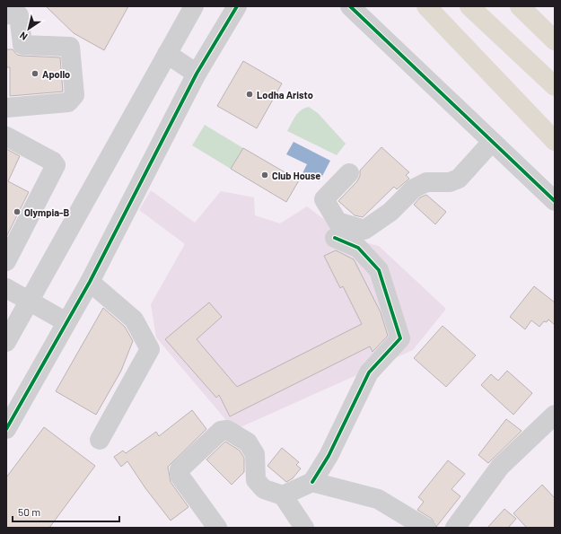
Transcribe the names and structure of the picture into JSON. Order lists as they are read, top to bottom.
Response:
{
  "places": [
    "Apollo",
    "Lodha Aristo",
    "Club House",
    "Olympia-B"
  ],
  "scale_bar": "50 m",
  "north": "bottom left"
}
